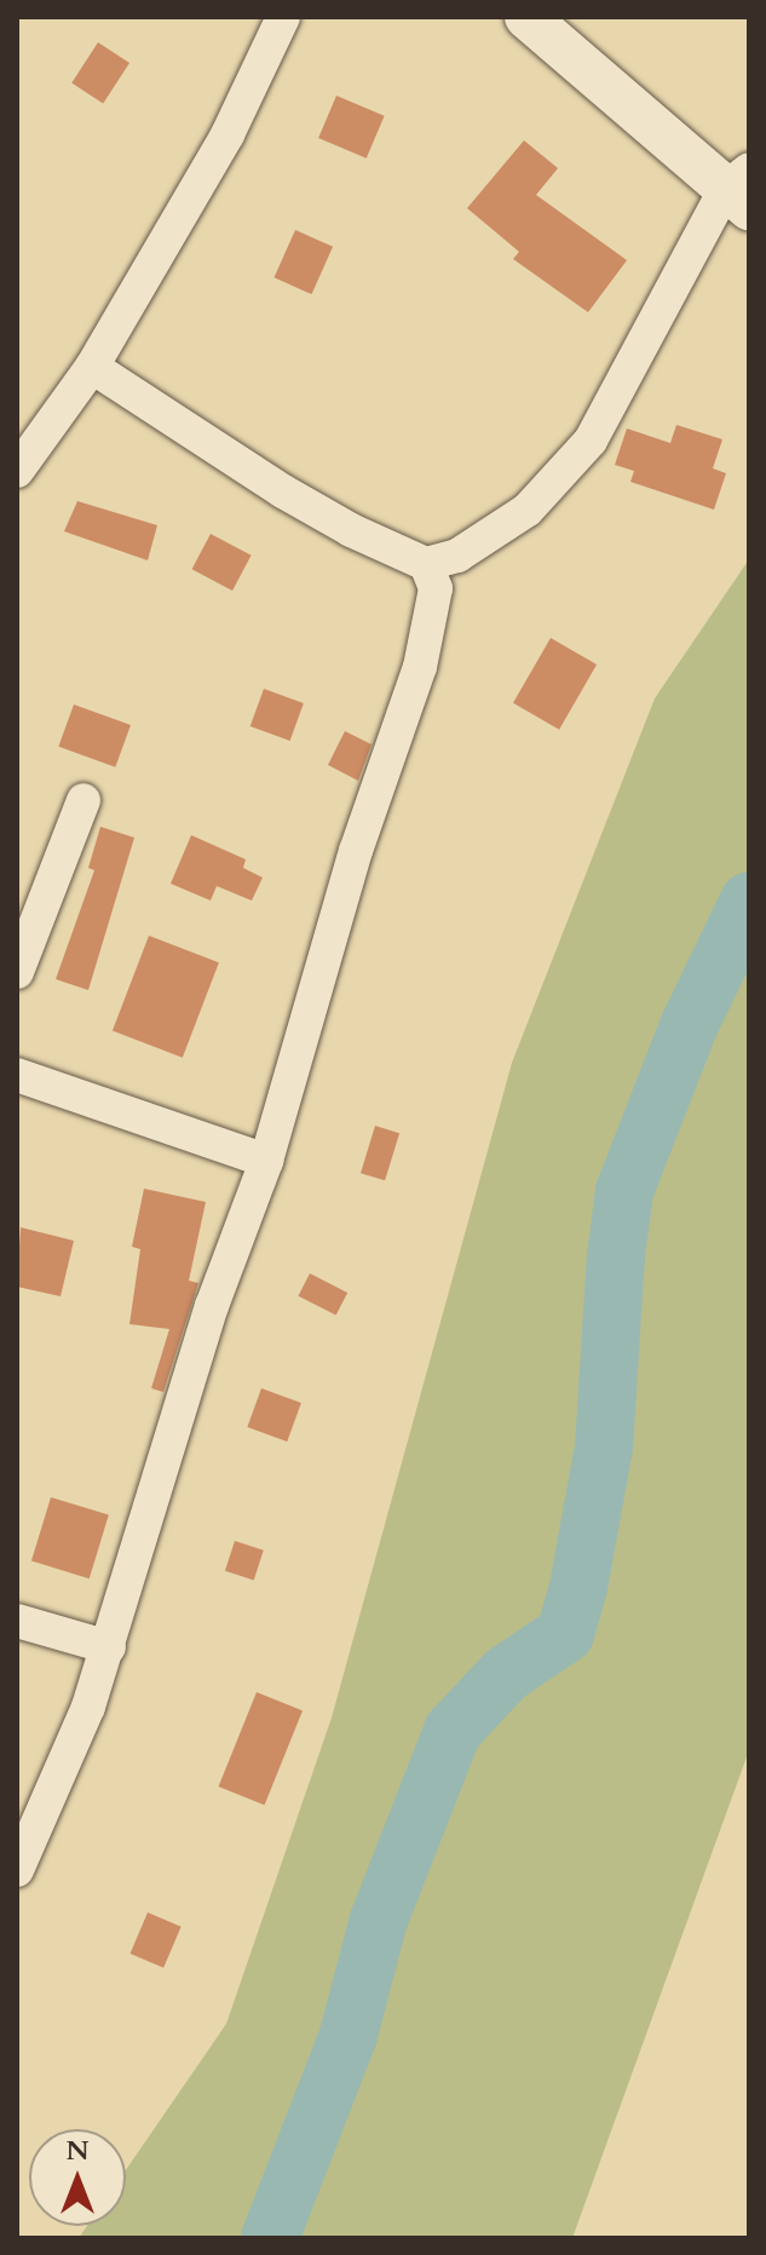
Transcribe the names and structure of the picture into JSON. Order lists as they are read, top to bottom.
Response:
{
  "north": "top"
}
